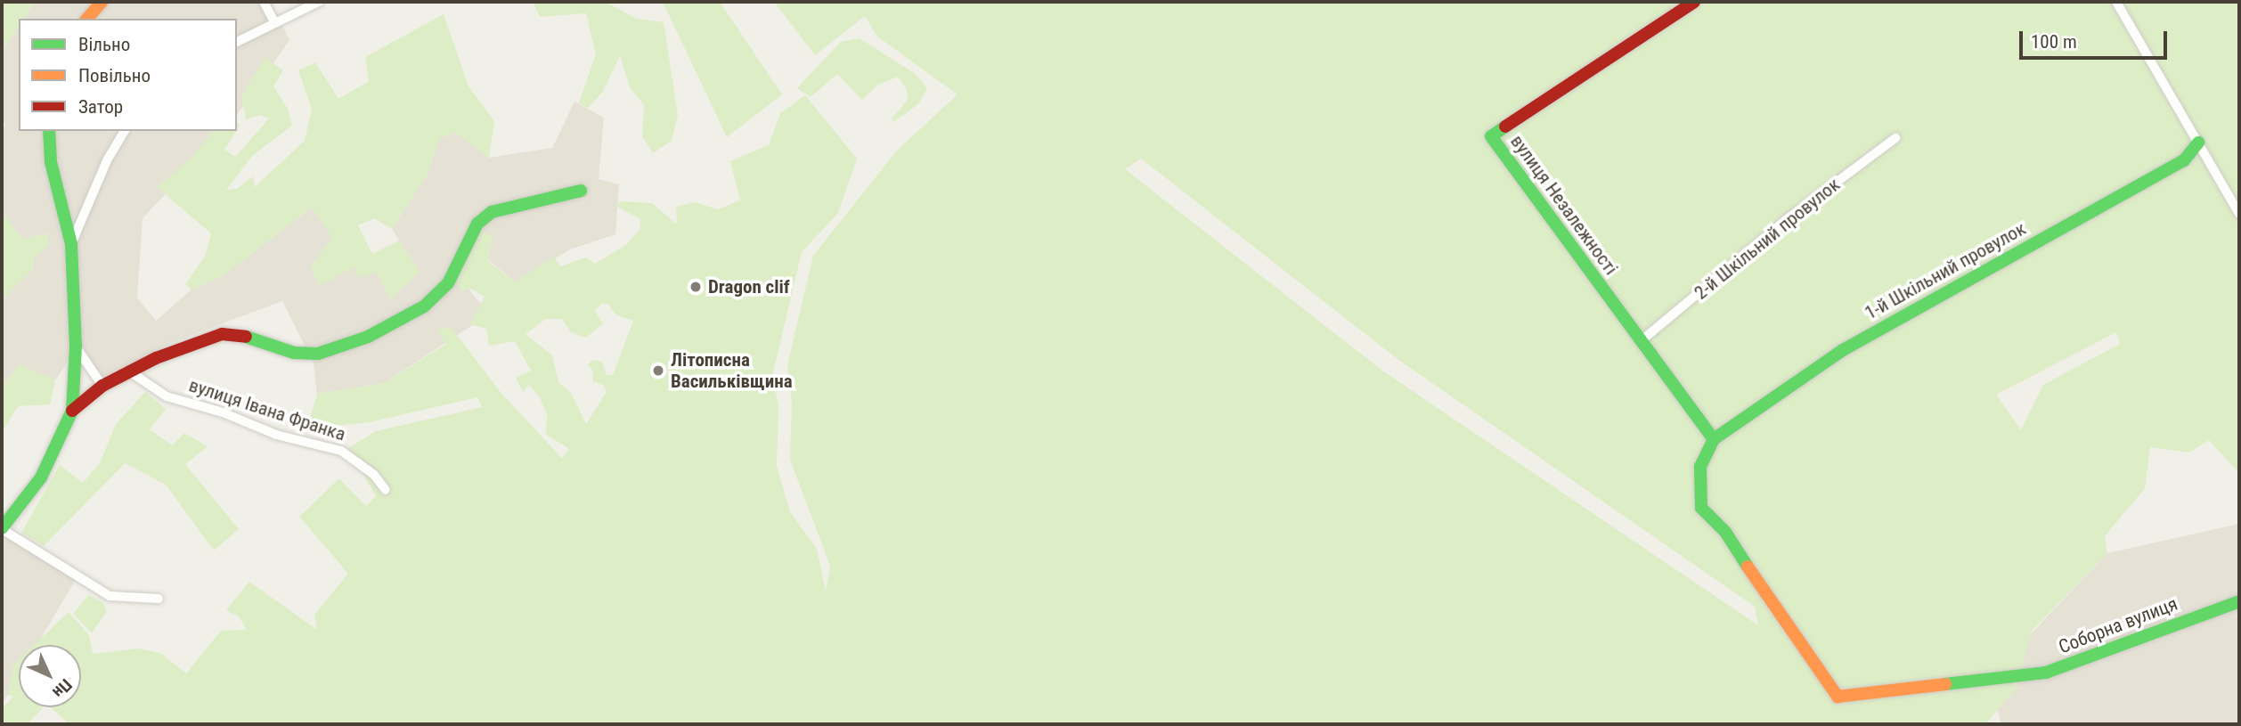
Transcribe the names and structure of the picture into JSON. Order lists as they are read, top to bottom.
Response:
{
  "streets": {
    "street": [
      "вулиця Незалежності",
      "2-й Шкільний провулок",
      "1-й Шкільний провулок",
      "вулиця Івана Франка",
      "Соборна вулиця"
    ]
  },
  "crossings": [
    ["вулиця Незалежності", "2-й Шкільний провулок"],
    ["1-й Шкільний провулок", "Соборна вулиця"]
  ],
  "places": ["Dragon clif", "Літописна Васильківщина"],
  "legend": ["Вільно", "Повільно", "Затор"],
  "scale_bar": "100 m",
  "north": "bottom right"
}
